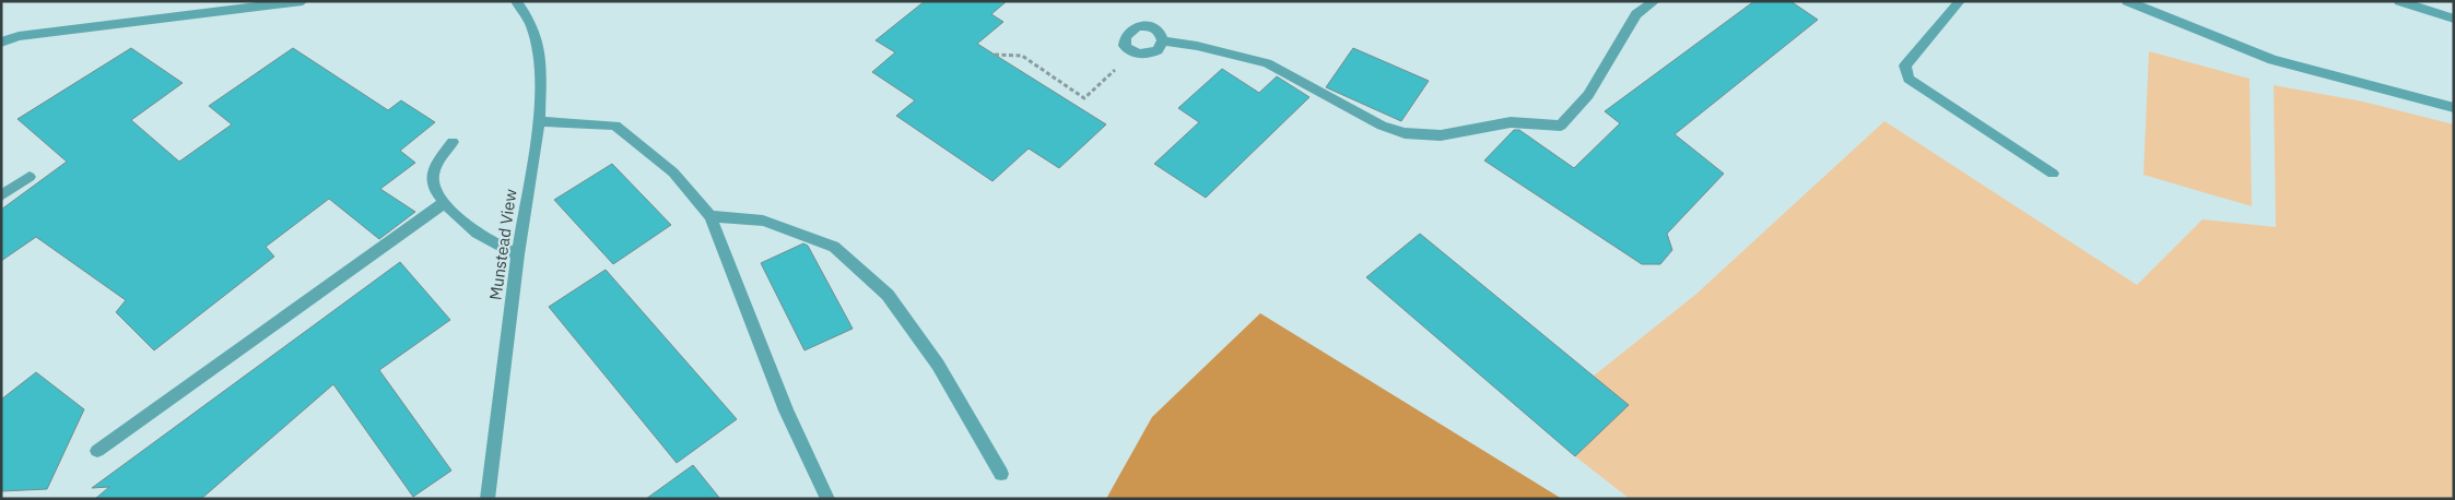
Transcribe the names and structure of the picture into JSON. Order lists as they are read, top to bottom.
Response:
{
  "streets": {
    "street": ["Munstead View"]
  }
}
